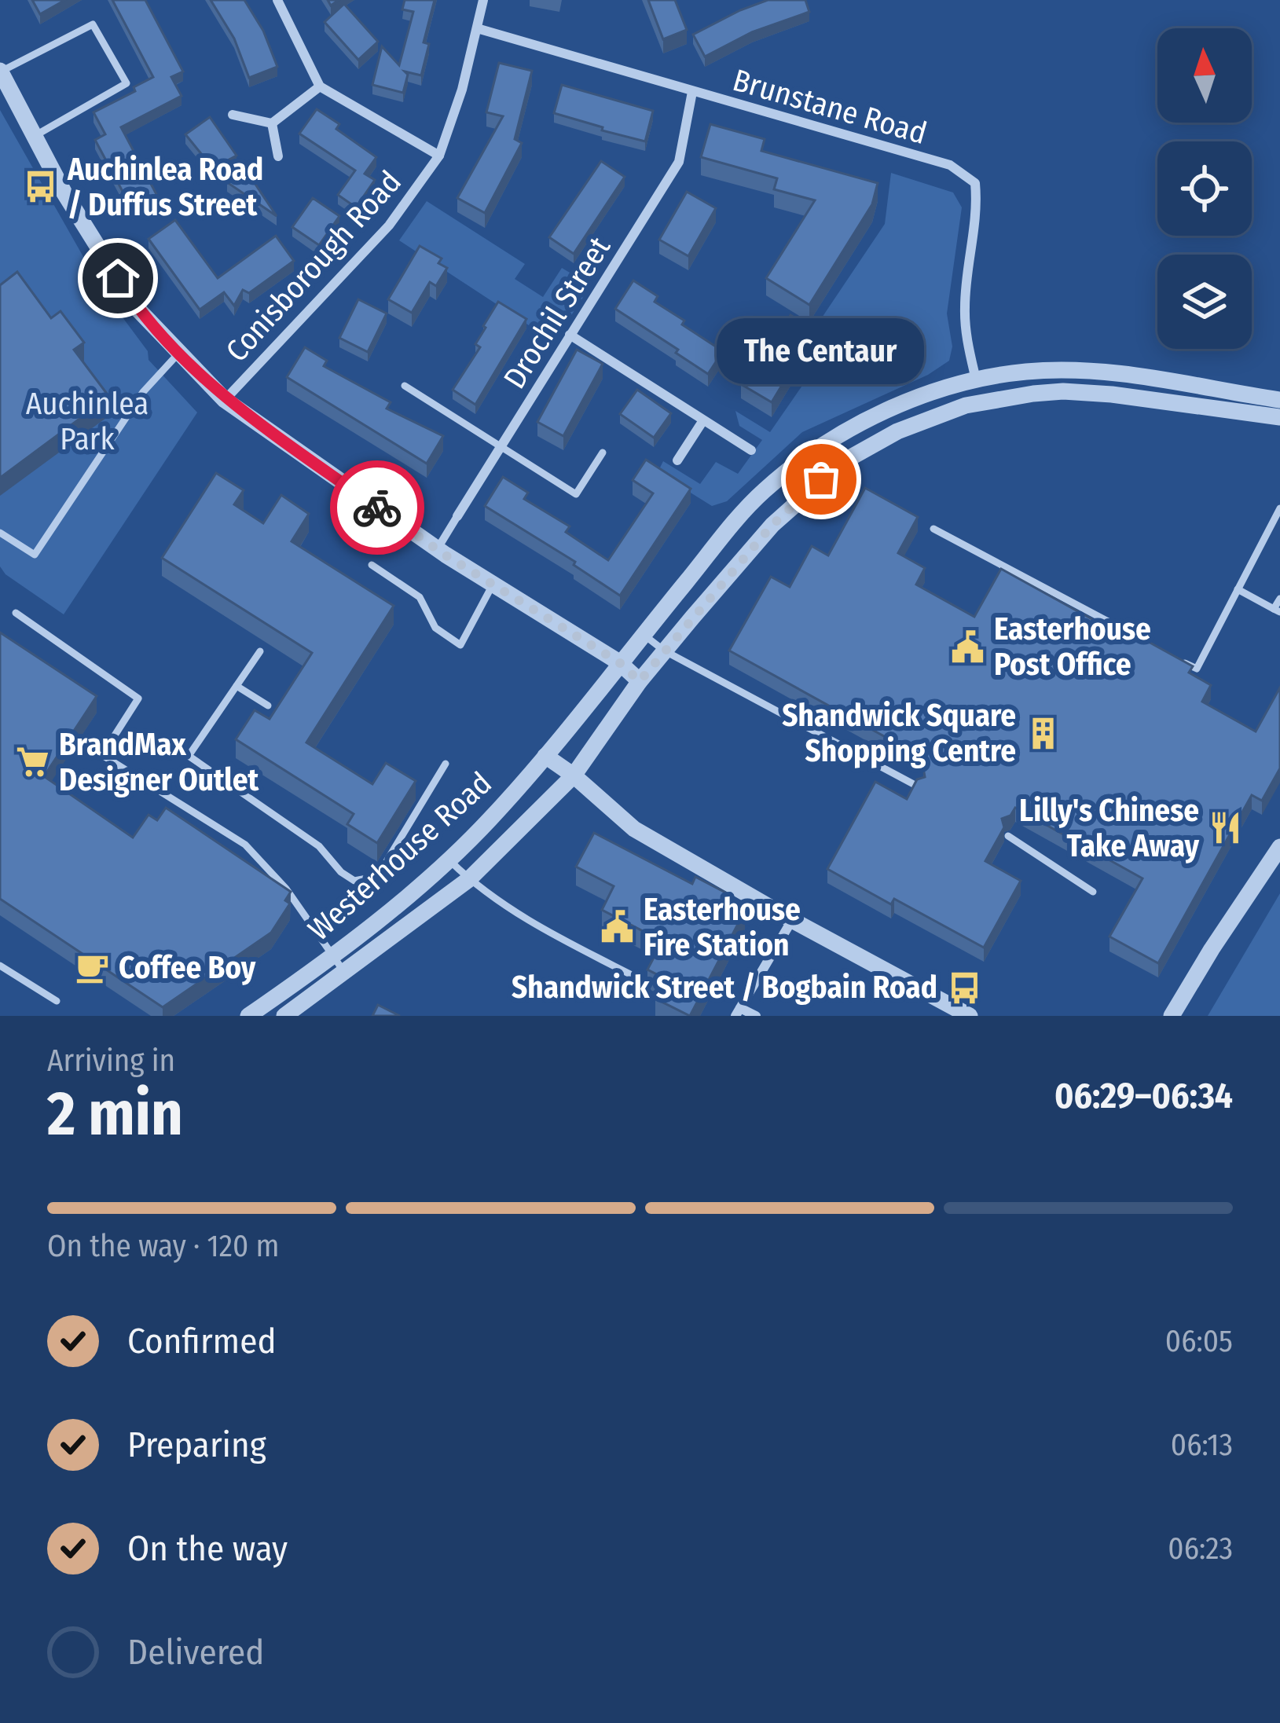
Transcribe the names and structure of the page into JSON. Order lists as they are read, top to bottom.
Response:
{
  "streets": {
    "street": [
      "Brunstane Road",
      "Conisborough Road",
      "Drochil Street",
      "Westerhouse Road"
    ]
  },
  "crossings": [
    ["Brunstane Road", "Conisborough Road"],
    ["Brunstane Road", "Drochil Street"],
    ["Brunstane Road", "Westerhouse Road"]
  ],
  "parks": ["Auchinlea Park"],
  "places": {
    "bus stop": ["Auchinlea Road / Duffus Street", "Shandwick Street / Bogbain Road"],
    "other": ["The Centaur"],
    "public building": ["Easterhouse Post Office", "Easterhouse Fire Station"],
    "building": ["Shandwick Square Shopping Centre"],
    "supermarket": ["BrandMax Designer Outlet"],
    "restaurant": ["Lilly's Chinese Take Away"],
    "cafe": ["Coffee Boy"]
  },
  "north": "top",
  "page": {
    "bubble": "The Centaur",
    "heading": ["2 min", "Arriving in", "06:29–06:34"],
    "bar": "On the way · 120 m",
    "list": [
      ["Confirmed", "06:05"],
      ["Preparing", "06:13"],
      ["On the way", "06:23"],
      "Delivered"
    ]
  }
}
